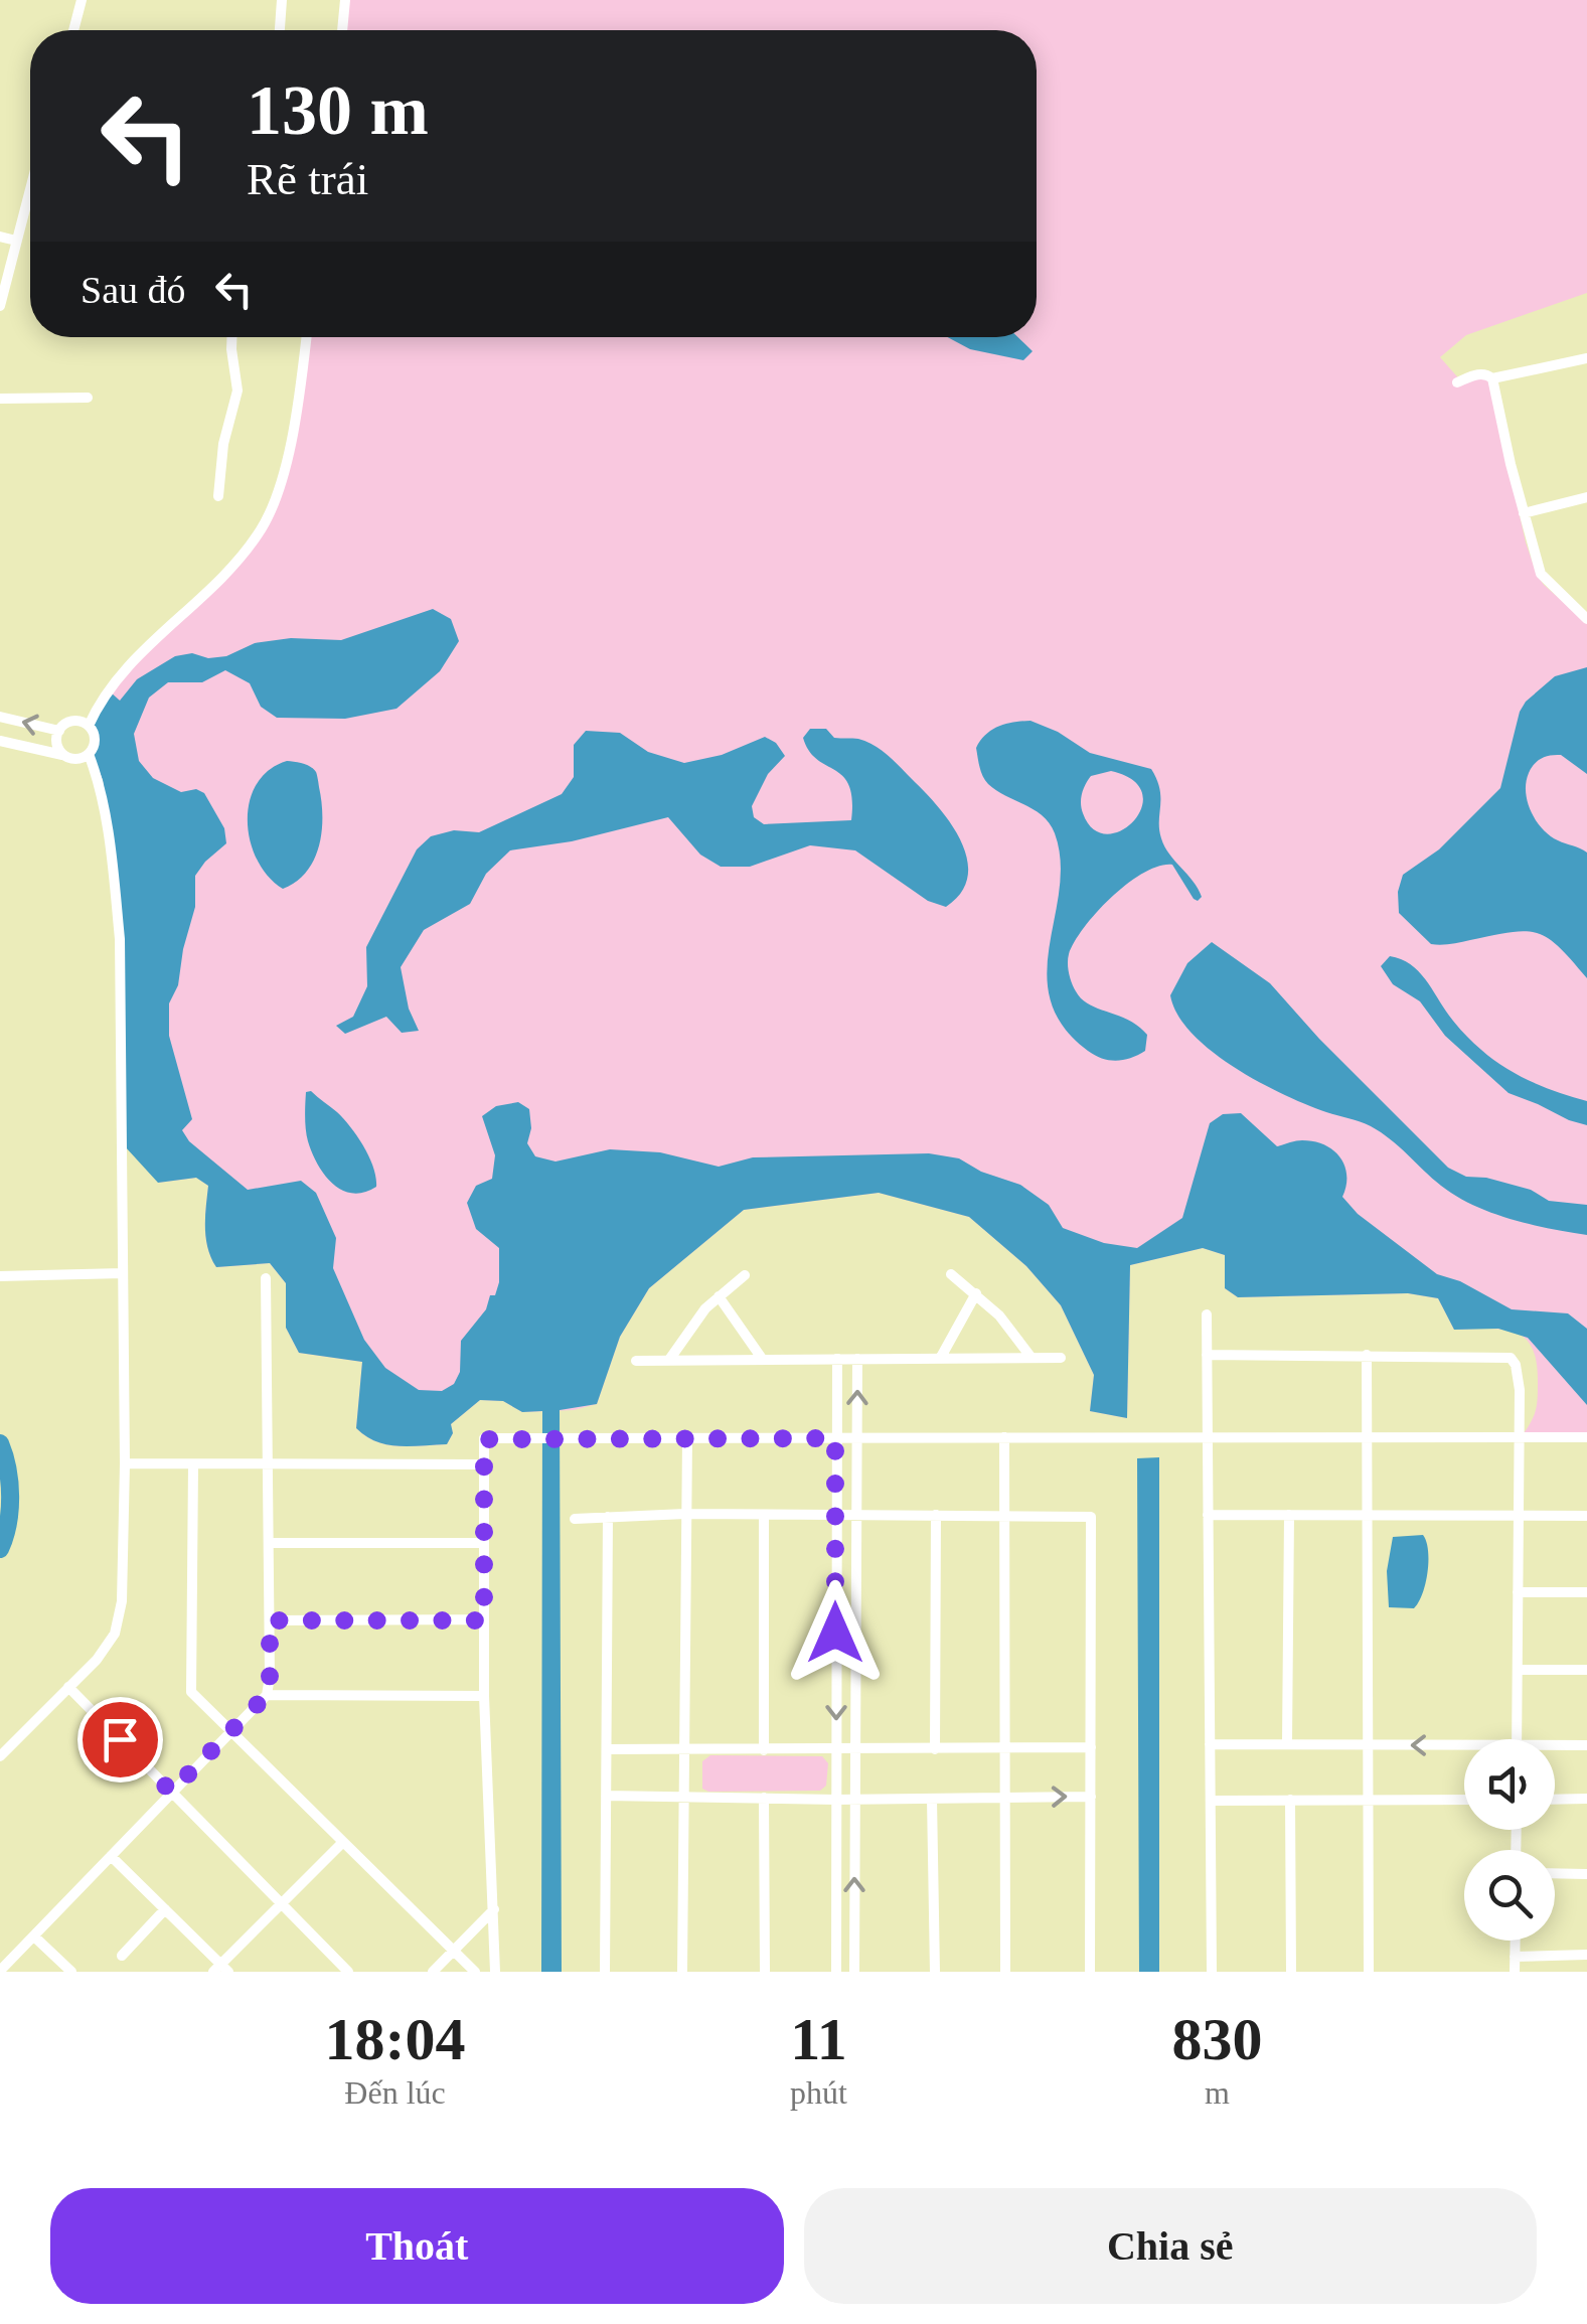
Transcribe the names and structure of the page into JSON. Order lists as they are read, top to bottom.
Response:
{
  "page": {
    "turn": ["130 m", "Rẽ trái"],
    "then": "Sau đó",
    "eta": [
      "18:04",
      "Đến lúc",
      "11",
      "phút",
      "830",
      "m"
    ],
    "buttons": ["Thoát", "Chia sẻ"]
  }
}
